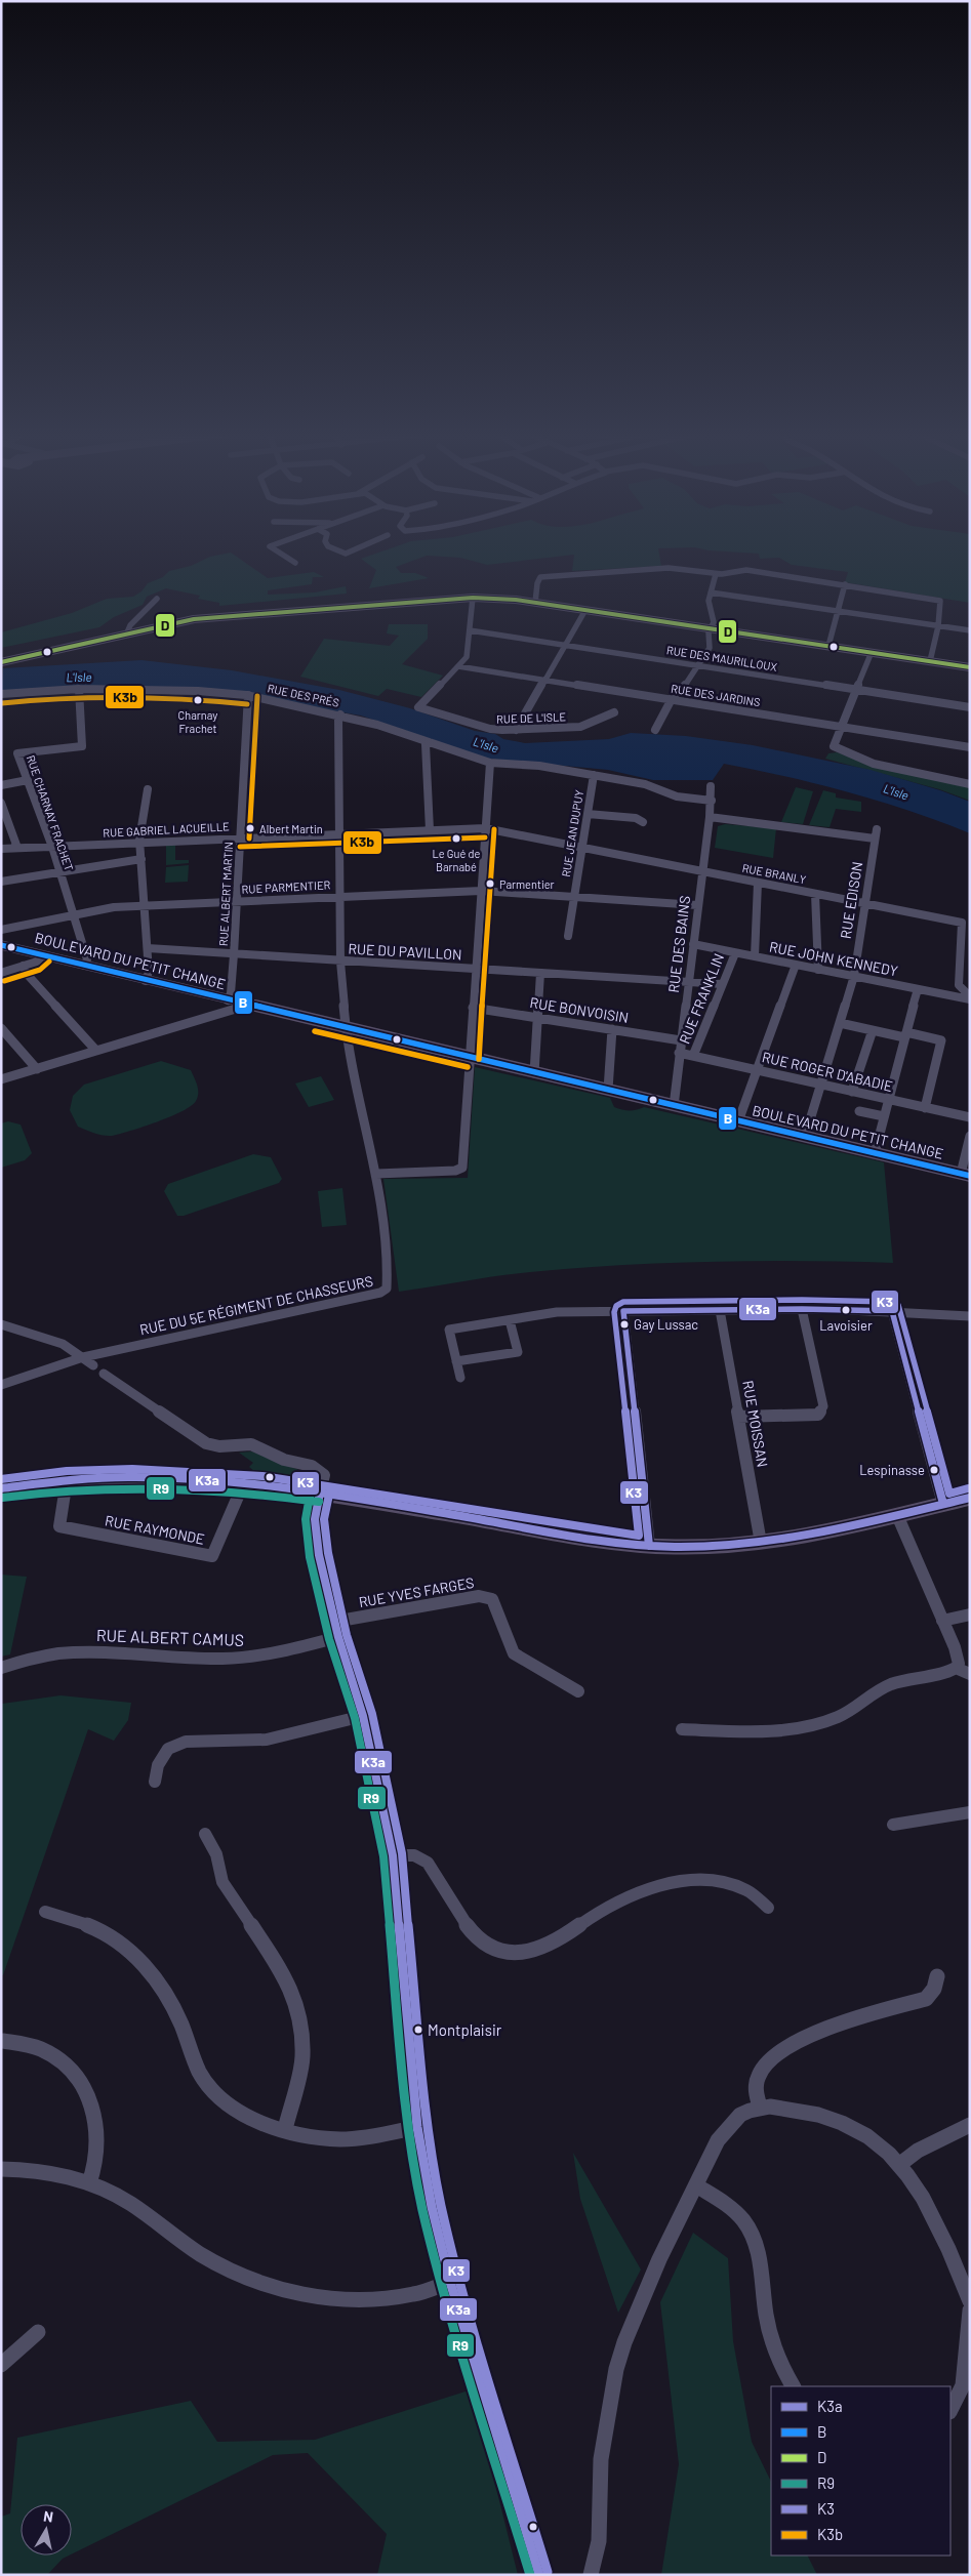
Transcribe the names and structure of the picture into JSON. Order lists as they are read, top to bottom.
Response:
{
  "streets": {
    "main road": ["BOULEVARD DU PETIT CHANGE"],
    "street": [
      "RUE DES MAURILLOUX",
      "RUE DES PRÉS",
      "RUE DES JARDINS",
      "RUE DE L'ISLE",
      "RUE CHARNAY FRACHET",
      "RUE GABRIEL LACUEILLE",
      "RUE JEAN DUPUY",
      "RUE BRANLY",
      "RUE PARMENTIER",
      "RUE ALBERT MARTIN",
      "RUE EDISON",
      "RUE DES BAINS",
      "RUE DU PAVILLON",
      "RUE JOHN KENNEDY",
      "RUE FRANKLIN",
      "RUE BONVOISIN",
      "RUE ROGER D'ABADIE",
      "RUE DU 5E RÉGIMENT DE CHASSEURS",
      "RUE MOISSAN",
      "RUE RAYMONDE",
      "RUE YVES FARGES",
      "RUE ALBERT CAMUS"
    ]
  },
  "crossings": [
    ["RUE DES PRÉS", "RUE CHARNAY FRACHET"],
    ["RUE DES PRÉS", "RUE JEAN DUPUY"],
    ["RUE DES PRÉS", "RUE ALBERT MARTIN"],
    ["RUE DES PRÉS", "RUE DES BAINS"],
    ["RUE DES PRÉS", "RUE DU 5E RÉGIMENT DE CHASSEURS"],
    ["RUE DES JARDINS", "RUE DE L'ISLE"],
    ["RUE CHARNAY FRACHET", "RUE GABRIEL LACUEILLE"],
    ["RUE CHARNAY FRACHET", "RUE PARMENTIER"],
    ["RUE CHARNAY FRACHET", "BOULEVARD DU PETIT CHANGE"],
    ["RUE GABRIEL LACUEILLE", "RUE JEAN DUPUY"],
    ["RUE GABRIEL LACUEILLE", "RUE BRANLY"],
    ["RUE GABRIEL LACUEILLE", "RUE ALBERT MARTIN"],
    ["RUE GABRIEL LACUEILLE", "RUE DU 5E RÉGIMENT DE CHASSEURS"],
    ["RUE JEAN DUPUY", "RUE BRANLY"],
    ["RUE JEAN DUPUY", "RUE PARMENTIER"],
    ["RUE BRANLY", "RUE EDISON"],
    ["RUE BRANLY", "RUE DES BAINS"],
    ["RUE PARMENTIER", "RUE ALBERT MARTIN"],
    ["RUE PARMENTIER", "RUE DES BAINS"],
    ["RUE PARMENTIER", "RUE DU 5E RÉGIMENT DE CHASSEURS"],
    ["RUE ALBERT MARTIN", "RUE DU PAVILLON"],
    ["RUE ALBERT MARTIN", "BOULEVARD DU PETIT CHANGE"],
    ["RUE EDISON", "RUE DES BAINS"],
    ["RUE EDISON", "RUE JOHN KENNEDY"],
    ["RUE EDISON", "BOULEVARD DU PETIT CHANGE"],
    ["RUE EDISON", "RUE ROGER D'ABADIE"],
    ["RUE DES BAINS", "RUE DU PAVILLON"],
    ["RUE DES BAINS", "RUE JOHN KENNEDY"],
    ["RUE DES BAINS", "BOULEVARD DU PETIT CHANGE"],
    ["RUE DES BAINS", "RUE BONVOISIN"],
    ["RUE DES BAINS", "RUE ROGER D'ABADIE"],
    ["RUE DU PAVILLON", "RUE FRANKLIN"],
    ["RUE DU PAVILLON", "RUE DU 5E RÉGIMENT DE CHASSEURS"],
    ["RUE JOHN KENNEDY", "RUE FRANKLIN"],
    ["BOULEVARD DU PETIT CHANGE", "RUE DU 5E RÉGIMENT DE CHASSEURS"],
    ["RUE FRANKLIN", "RUE ROGER D'ABADIE"]
  ],
  "water": ["L'Isle"],
  "places": [
    "Charnay Frachet",
    "Albert Martin",
    "Le Gué de Barnabé",
    "Parmentier",
    "Lavoisier",
    "Gay Lussac",
    "Lespinasse",
    "Montplaisir"
  ],
  "lines": [
    "transit line D",
    "transit line K3b",
    "transit line B",
    "transit line K3",
    "transit line K3a",
    "transit line R9"
  ],
  "legend": [
    "K3a",
    "B",
    "D",
    "R9",
    "K3",
    "K3b"
  ],
  "north": "top"
}
